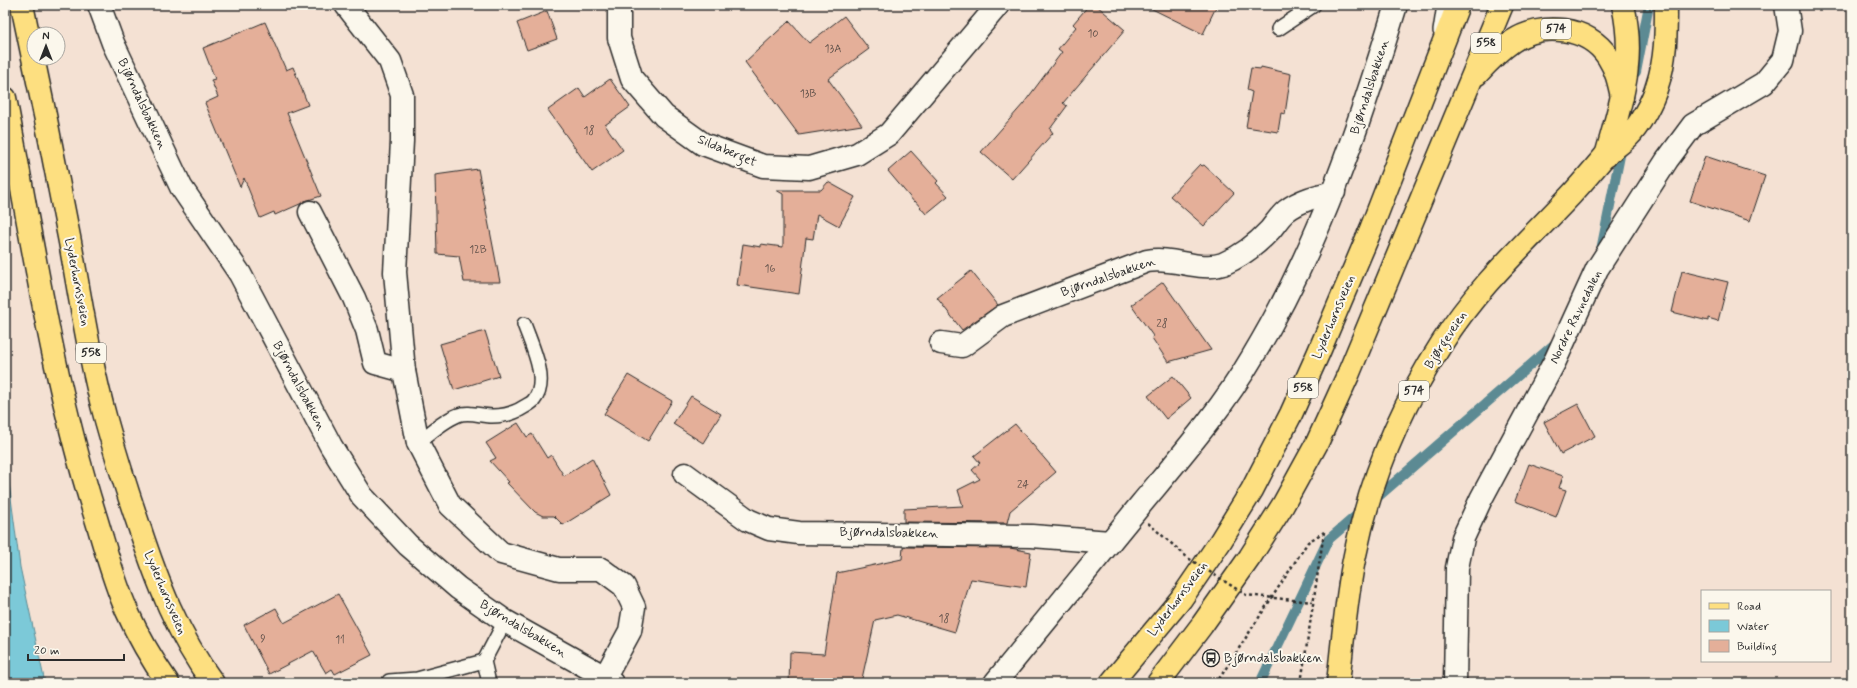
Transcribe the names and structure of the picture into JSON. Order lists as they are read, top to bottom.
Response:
{
  "streets": {
    "main road": [
      "574",
      "558",
      "Lyderhornsveien",
      "Bjørgeveien"
    ],
    "street": ["Bjørndalsbakken", "Sildaberget", "Nordre Ravnedalen"]
  },
  "crossings": [
    ["574", "558"],
    ["574", "Bjørgeveien"]
  ],
  "places": {
    "bus stop": ["Bjørndalsbakken"]
  },
  "house_numbers": [
    "10",
    "13A",
    "13B",
    "18",
    "12B",
    "16",
    "28",
    "24",
    "18",
    "9",
    "11"
  ],
  "legend": ["Road", "Water", "Building"],
  "scale_bar": "20 m",
  "north": "top"
}
